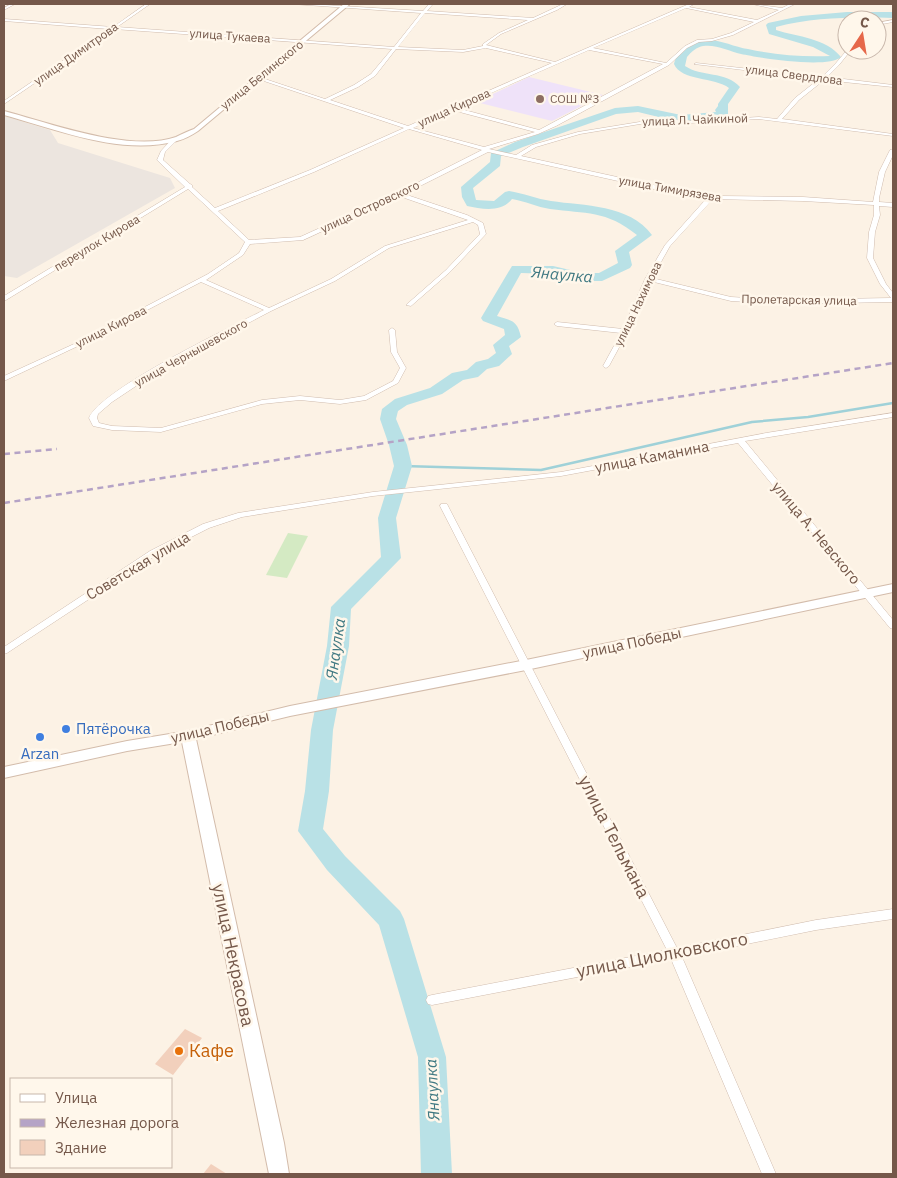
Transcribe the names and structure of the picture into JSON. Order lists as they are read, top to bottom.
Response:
{
  "streets": {
    "street": [
      "улица Тукаева",
      "улица Димитрова",
      "улица Белинского",
      "улица Свердлова",
      "улица Кирова",
      "улица Л. Чайкиной",
      "улица Тимирязева",
      "улица Островского",
      "переулок Кирова",
      "Пролетарская улица",
      "улица Нахимова",
      "улица Чернышевского",
      "улица Каманина",
      "улица А. Невского",
      "Советская улица",
      "улица Победы",
      "улица Тельмана",
      "улица Некрасова",
      "улица Циолковского"
    ]
  },
  "crossings": [
    ["улица Тукаева", "улица Димитрова"],
    ["улица Тукаева", "улица Белинского"],
    ["улица Кирова", "улица Островского"],
    ["улица Л. Чайкиной", "улица Тимирязева"],
    ["улица Тимирязева", "улица Островского"],
    ["улица Тимирязева", "улица Нахимова"],
    ["Пролетарская улица", "улица Нахимова"],
    ["улица Каманина", "улица А. Невского"],
    ["улица Каманина", "Советская улица"],
    ["улица А. Невского", "улица Победы"],
    ["улица Победы", "улица Тельмана"],
    ["улица Победы", "улица Некрасова"],
    ["улица Тельмана", "улица Циолковского"]
  ],
  "water": ["Янаулка"],
  "places": [
    "СОШ №3",
    "Пятёрочка",
    "Arzan",
    "Кафе"
  ],
  "legend": ["Улица", "Железная дорога", "Здание"],
  "north": "top"
}
